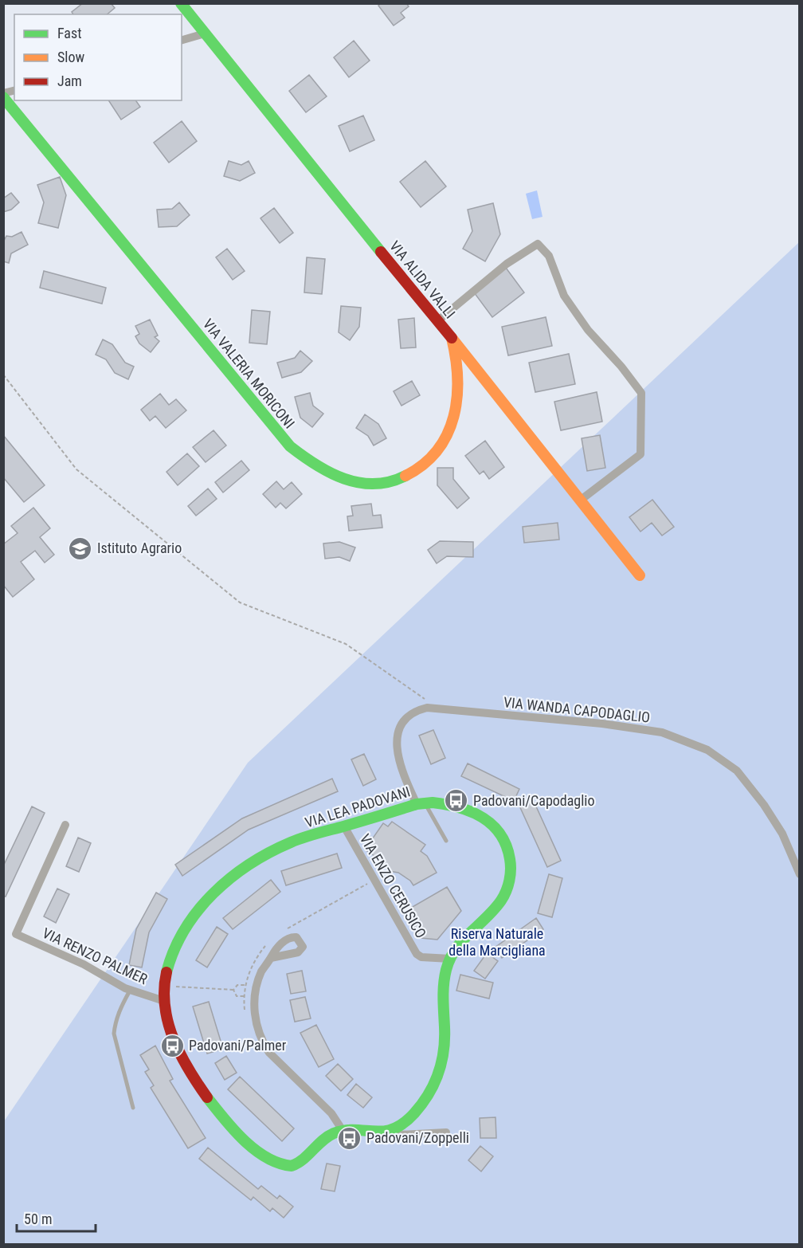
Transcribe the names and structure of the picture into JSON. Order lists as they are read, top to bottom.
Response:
{
  "streets": {
    "street": [
      "VIA ALIDA VALLI",
      "VIA VALERIA MORICONI",
      "VIA WANDA CAPODAGLIO",
      "VIA LEA PADOVANI",
      "VIA ENZO CERUSICO",
      "VIA RENZO PALMER"
    ]
  },
  "crossings": [
    ["VIA ALIDA VALLI", "VIA VALERIA MORICONI"],
    ["VIA WANDA CAPODAGLIO", "VIA LEA PADOVANI"],
    ["VIA LEA PADOVANI", "VIA ENZO CERUSICO"],
    ["VIA LEA PADOVANI", "VIA RENZO PALMER"]
  ],
  "parks": ["Riserva Naturale della Marcigliana"],
  "places": {
    "school or university": ["Istituto Agrario"],
    "bus stop": ["Padovani/Capodaglio", "Padovani/Palmer", "Padovani/Zoppelli"]
  },
  "legend": ["Fast", "Slow", "Jam"],
  "scale_bar": "50 m"
}
